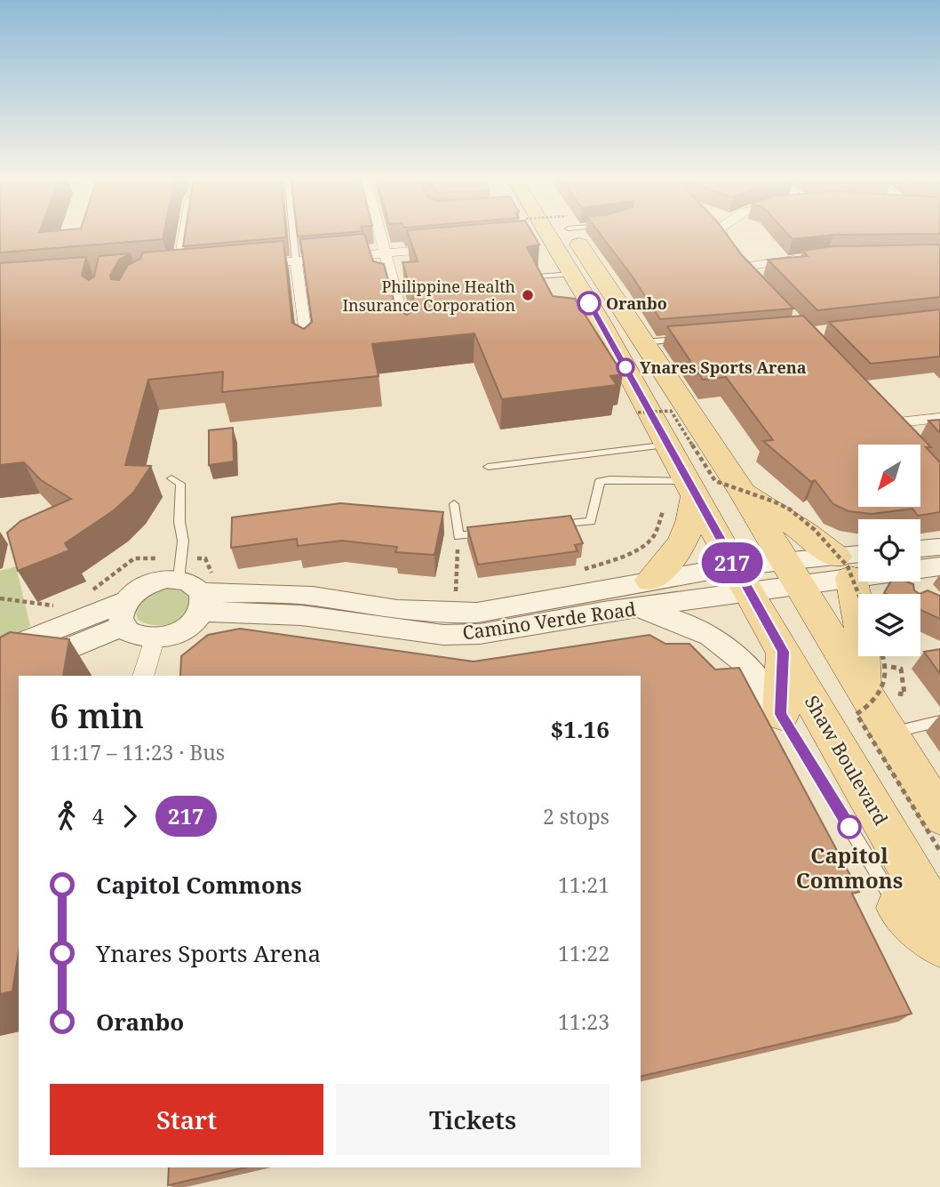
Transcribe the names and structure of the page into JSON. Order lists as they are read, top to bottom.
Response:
{
  "streets": {
    "main road": ["Shaw Boulevard"],
    "street": ["Camino Verde Road"]
  },
  "crossings": [
    ["Camino Verde Road", "Shaw Boulevard"]
  ],
  "places": [
    "Philippine Health Insurance Corporation",
    "Oranbo",
    "Ynares Sports Arena",
    "Capitol Commons"
  ],
  "lines": ["bus line 217"],
  "north": "bottom left",
  "page": {
    "on_map": "217",
    "heading": ["6 min", "11:17 – 11:23 · Bus", "$1.16"],
    "legs": ["4", "217", "2 stops"],
    "list": [
      {
        "name": "Capitol Commons",
        "value": "11:21"
      },
      {
        "name": "Ynares Sports Arena",
        "value": "11:22"
      },
      {
        "name": "Oranbo",
        "value": "11:23"
      }
    ],
    "buttons": ["Start", "Tickets"]
  }
}
